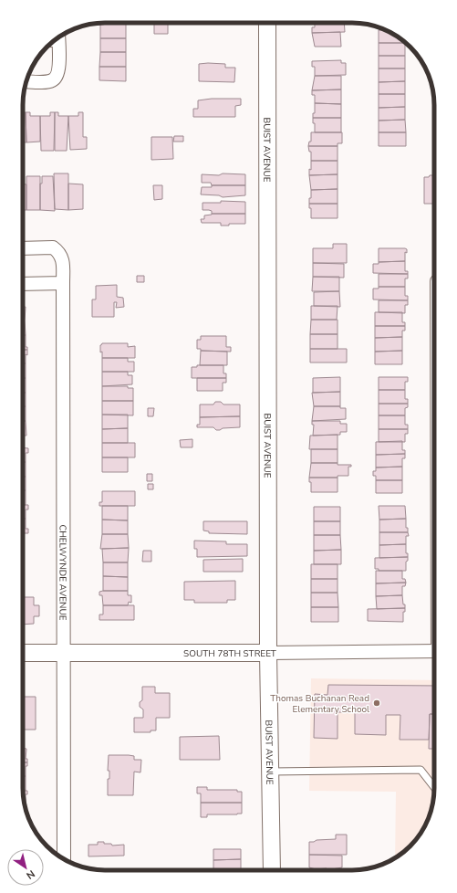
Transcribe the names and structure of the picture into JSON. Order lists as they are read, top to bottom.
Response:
{
  "streets": {
    "street": ["BUIST AVENUE", "CHELWYNDE AVENUE", "SOUTH 78TH STREET"]
  },
  "crossings": [
    ["BUIST AVENUE", "SOUTH 78TH STREET"],
    ["CHELWYNDE AVENUE", "SOUTH 78TH STREET"]
  ],
  "places": ["Thomas Buchanan Read Elementary School"],
  "north": "bottom right"
}
